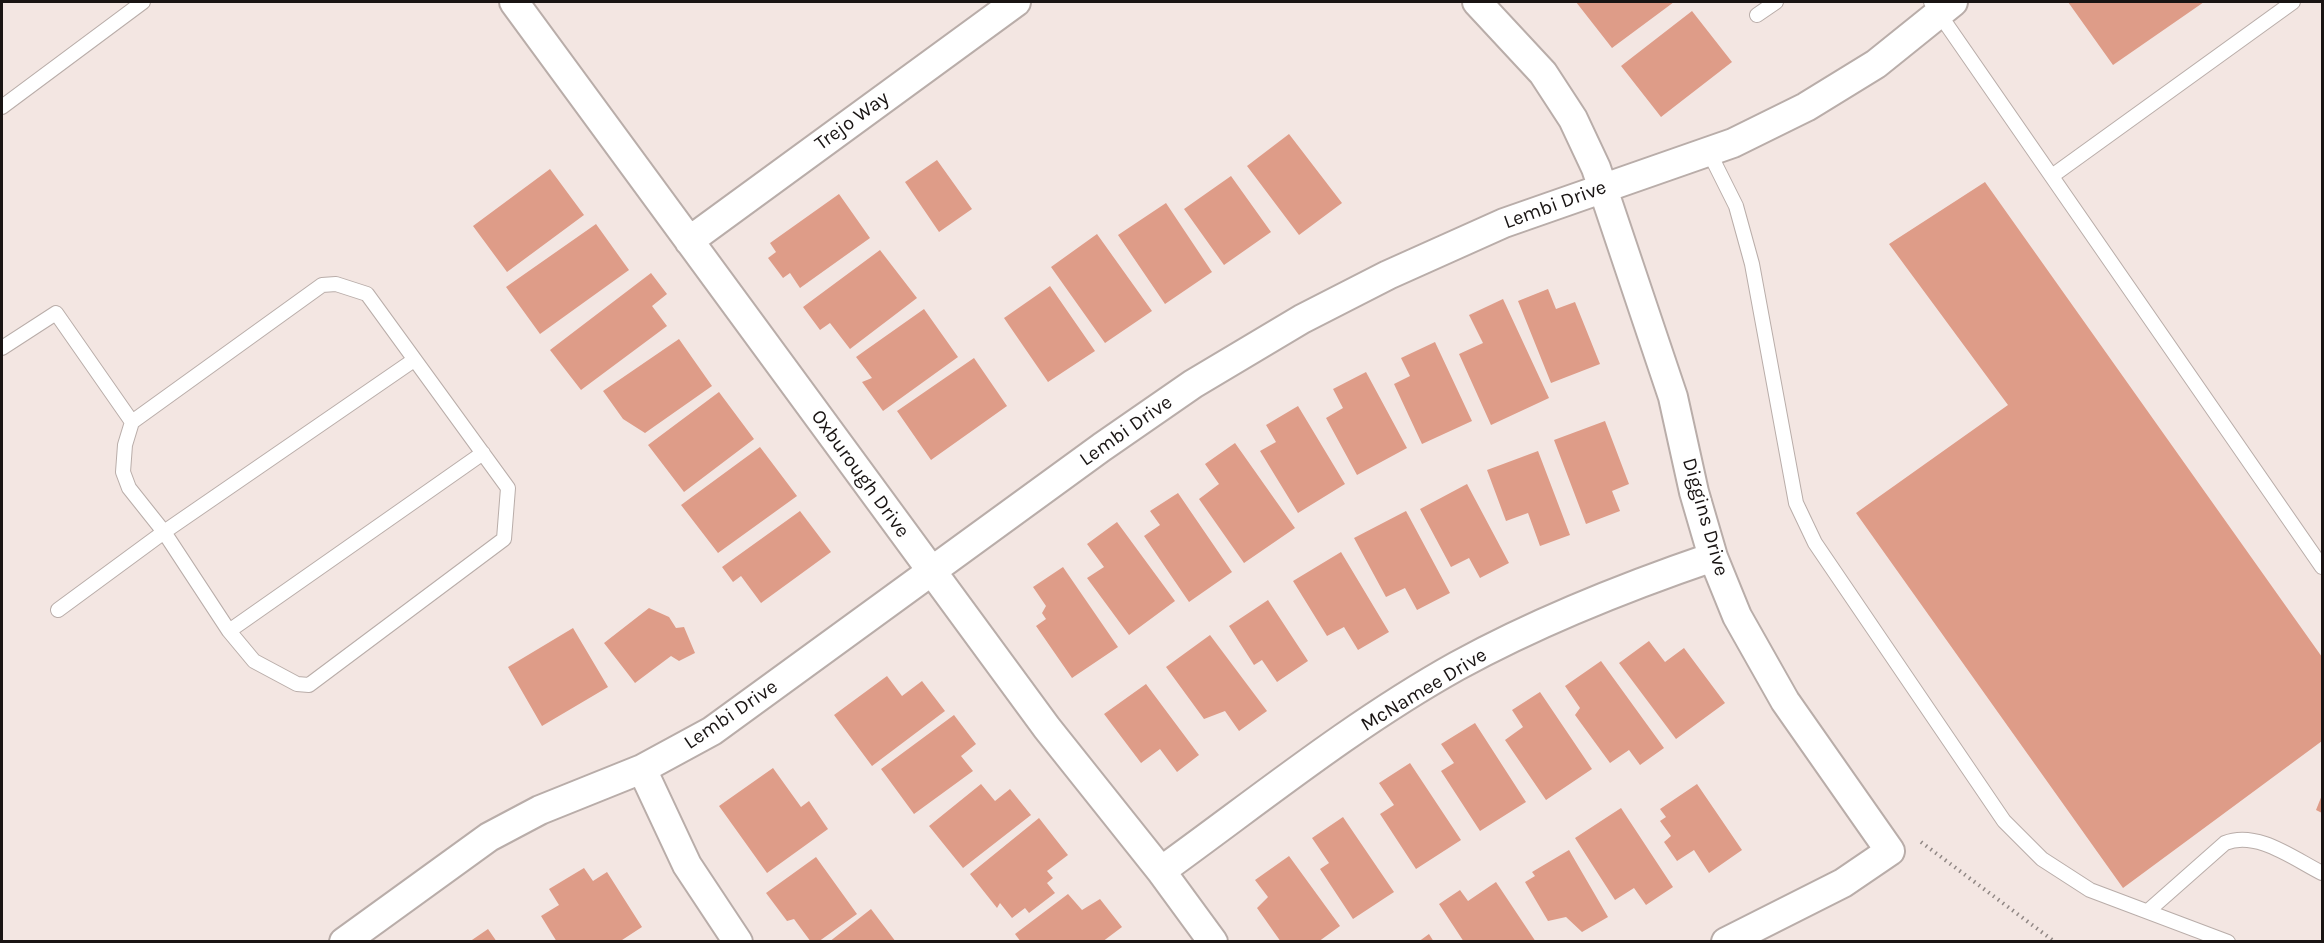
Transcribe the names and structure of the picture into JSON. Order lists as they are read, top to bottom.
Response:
{
  "streets": {
    "street": [
      "Trejo Way",
      "Lembi Drive",
      "Oxburough Drive",
      "Diggins Drive",
      "McNamee Drive"
    ]
  },
  "crossings": [
    ["Trejo Way", "Oxburough Drive"],
    ["Lembi Drive", "Oxburough Drive"],
    ["Lembi Drive", "Diggins Drive"],
    ["Oxburough Drive", "McNamee Drive"],
    ["Diggins Drive", "McNamee Drive"]
  ]
}
